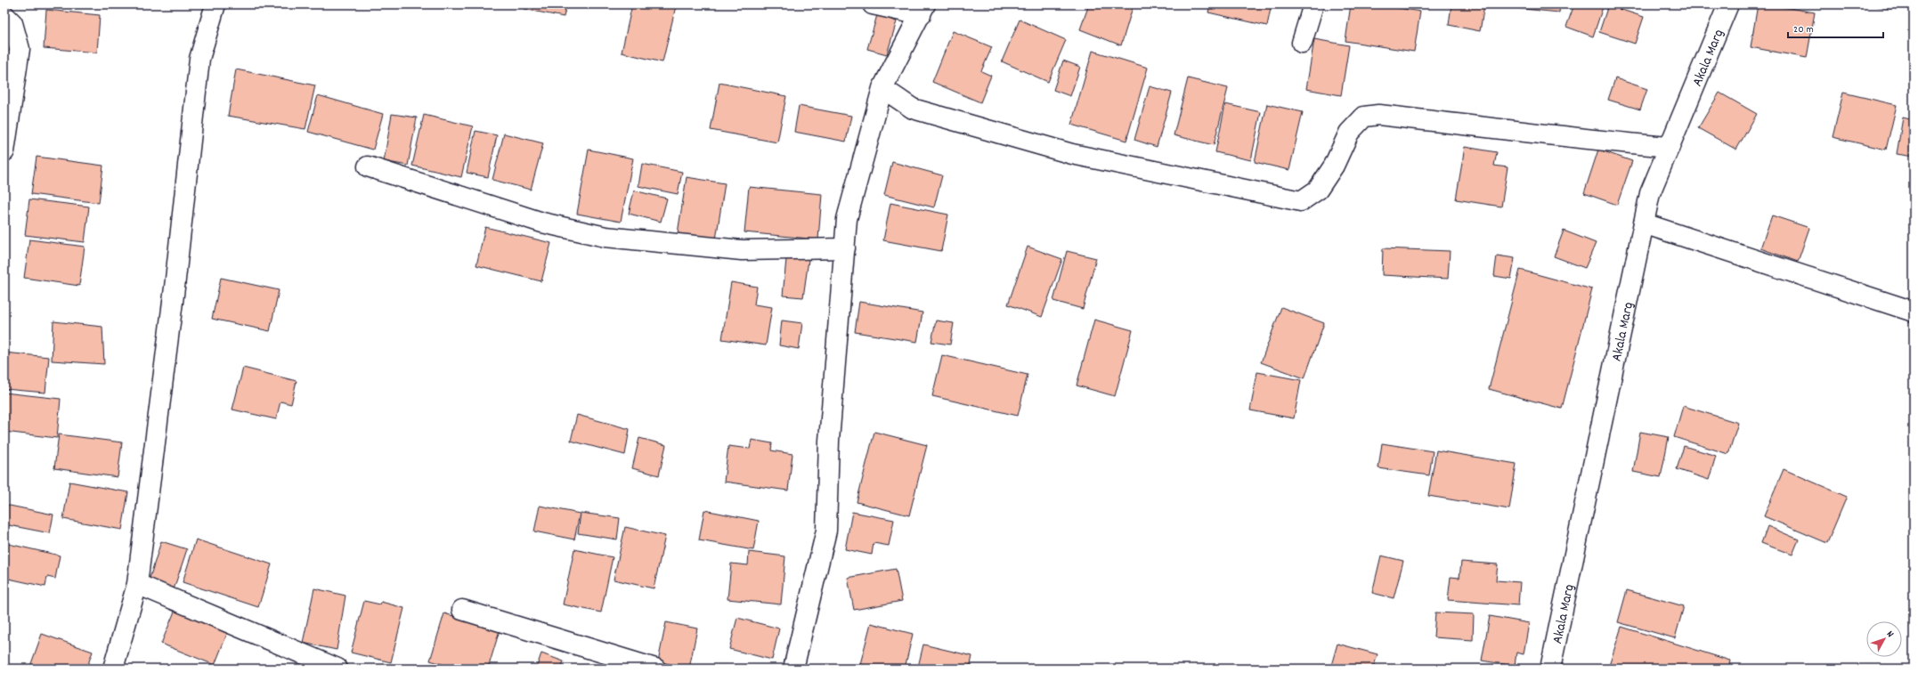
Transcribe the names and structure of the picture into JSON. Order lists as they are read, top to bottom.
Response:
{
  "streets": {
    "street": ["Akala Marg"]
  },
  "scale_bar": "20 m",
  "north": "top right"
}
